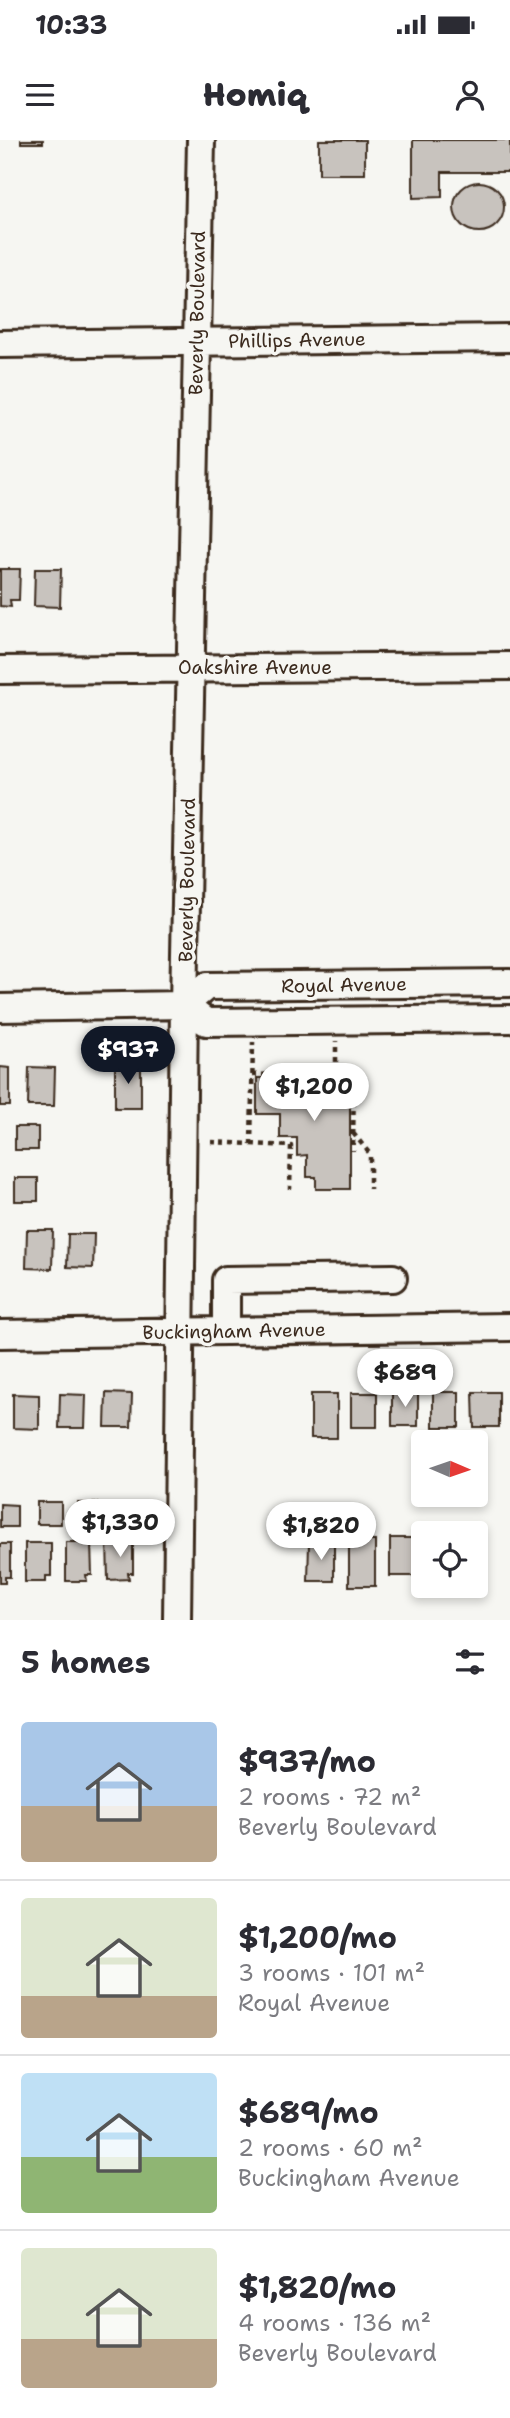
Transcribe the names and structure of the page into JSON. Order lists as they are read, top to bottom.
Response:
{
  "streets": {
    "street": [
      "Beverly Boulevard",
      "Phillips Avenue",
      "Oakshire Avenue",
      "Royal Avenue",
      "Buckingham Avenue"
    ]
  },
  "crossings": [
    ["Beverly Boulevard", "Phillips Avenue"],
    ["Beverly Boulevard", "Oakshire Avenue"],
    ["Beverly Boulevard", "Royal Avenue"],
    ["Beverly Boulevard", "Buckingham Avenue"]
  ],
  "north": "right",
  "page": {
    "status": "10:33",
    "header": "Homiq",
    "price": [
      "$937",
      "$1,200",
      "$689",
      "$1,330",
      "$1,820"
    ],
    "heading": "5 homes",
    "list": [
      {
        "name": "$937/mo",
        "note": "2 rooms · 72 m² · Beverly Boulevard"
      },
      {
        "name": "$1,200/mo",
        "note": "3 rooms · 101 m² · Royal Avenue"
      },
      {
        "name": "$689/mo",
        "note": "2 rooms · 60 m² · Buckingham Avenue"
      },
      {
        "name": "$1,820/mo",
        "note": "4 rooms · 136 m² · Beverly Boulevard"
      }
    ]
  }
}
